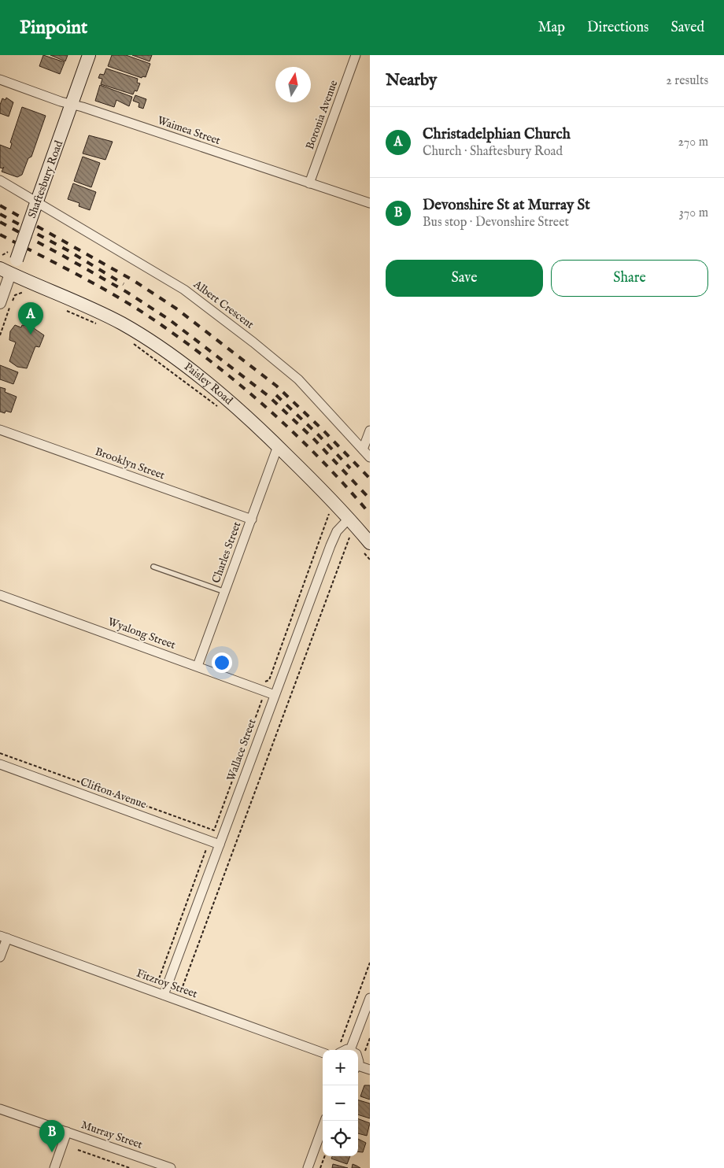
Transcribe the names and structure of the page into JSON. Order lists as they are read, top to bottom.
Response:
{
  "streets": {
    "main road": ["Shaftesbury Road", "Paisley Road"],
    "street": [
      "Boronia Avenue",
      "Waimea Street",
      "Albert Crescent",
      "Brooklyn Street",
      "Charles Street",
      "Wyalong Street",
      "Wallace Street",
      "Clifton Avenue",
      "Fitzroy Street",
      "Murray Street"
    ]
  },
  "crossings": [
    ["Boronia Avenue", "Waimea Street"],
    ["Waimea Street", "Shaftesbury Road"],
    ["Shaftesbury Road", "Albert Crescent"],
    ["Shaftesbury Road", "Paisley Road"],
    ["Paisley Road", "Charles Street"],
    ["Paisley Road", "Wallace Street"],
    ["Brooklyn Street", "Charles Street"],
    ["Charles Street", "Wyalong Street"],
    ["Wyalong Street", "Wallace Street"],
    ["Wallace Street", "Clifton Avenue"],
    ["Wallace Street", "Fitzroy Street"]
  ],
  "north": "top",
  "page": {
    "header": "Pinpoint",
    "nav": ["Map", "Directions", "Saved"],
    "heading": ["Nearby", "2 results"],
    "list": [
      {
        "mark": "A",
        "name": "Christadelphian Church",
        "note": "Church · Shaftesbury Road",
        "value": "270 m"
      },
      {
        "mark": "B",
        "name": "Devonshire St at Murray St",
        "note": "Bus stop · Devonshire Street",
        "value": "370 m"
      }
    ],
    "buttons": ["Save", "Share"],
    "pins": ["A", "B"],
    "map_buttons": ["+", "−"]
  }
}
